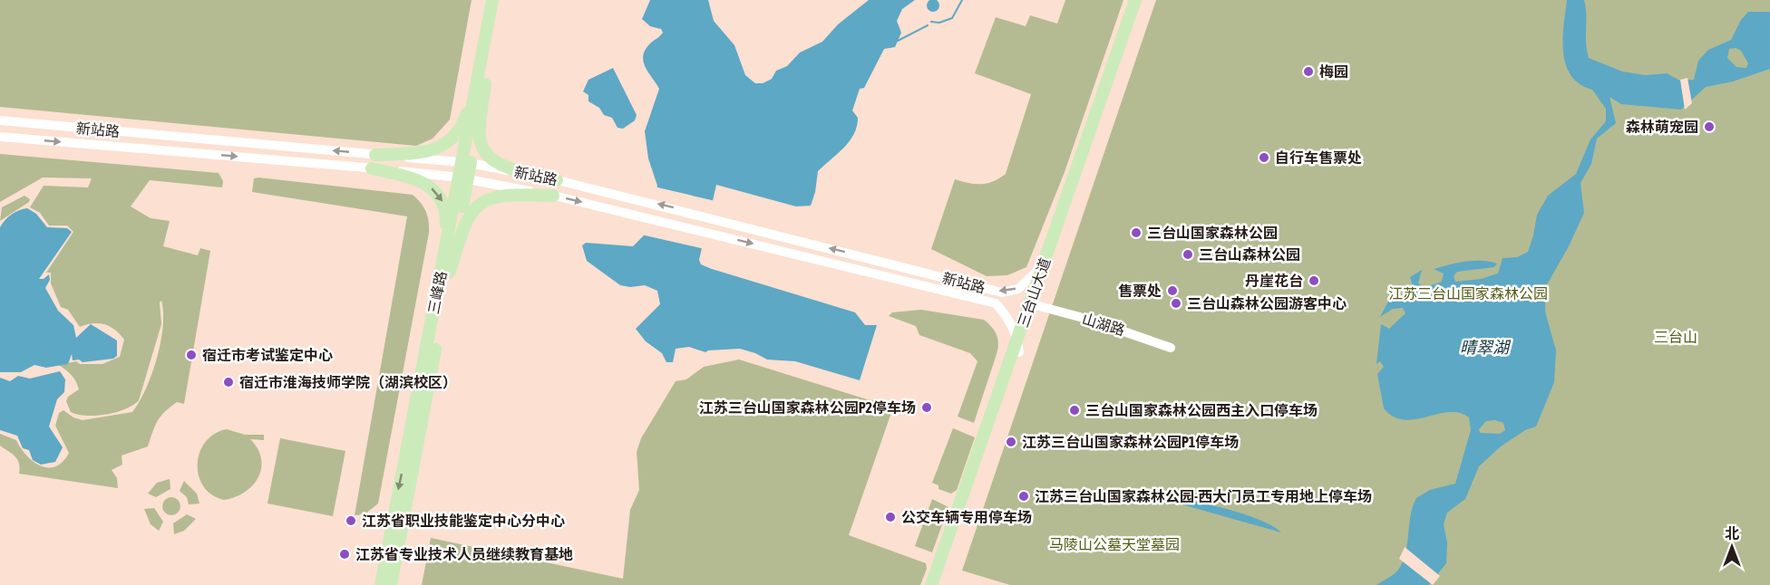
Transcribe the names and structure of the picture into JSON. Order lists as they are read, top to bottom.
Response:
{
  "streets": {
    "main road": ["三峰路", "三台山大道"],
    "street": ["新站路", "山湖路"]
  },
  "crossings": [
    ["新站路", "三峰路"],
    ["新站路", "三台山大道"],
    ["三台山大道", "山湖路"]
  ],
  "water": ["晴翠湖"],
  "parks": ["江苏三台山国家森林公园", "三台山", "马陵山公墓天堂墓园"],
  "places": [
    "梅园",
    "森林萌宠园",
    "自行车售票处",
    "三台山国家森林公园",
    "三台山森林公园",
    "丹崖花台",
    "售票处",
    "三台山森林公园游客中心",
    "宿迁市考试鉴定中心",
    "宿迁市淮海技师学院（湖滨校区）",
    "江苏三台山国家森林公园P2停车场",
    "三台山国家森林公园西主入口停车场",
    "江苏三台山国家森林公园P1停车场",
    "江苏三台山国家森林公园-西大门员工专用地上停车场",
    "公交车辆专用停车场",
    "江苏省职业技能鉴定中心分中心",
    "江苏省专业技术人员继续教育基地"
  ],
  "north": "top"
}
